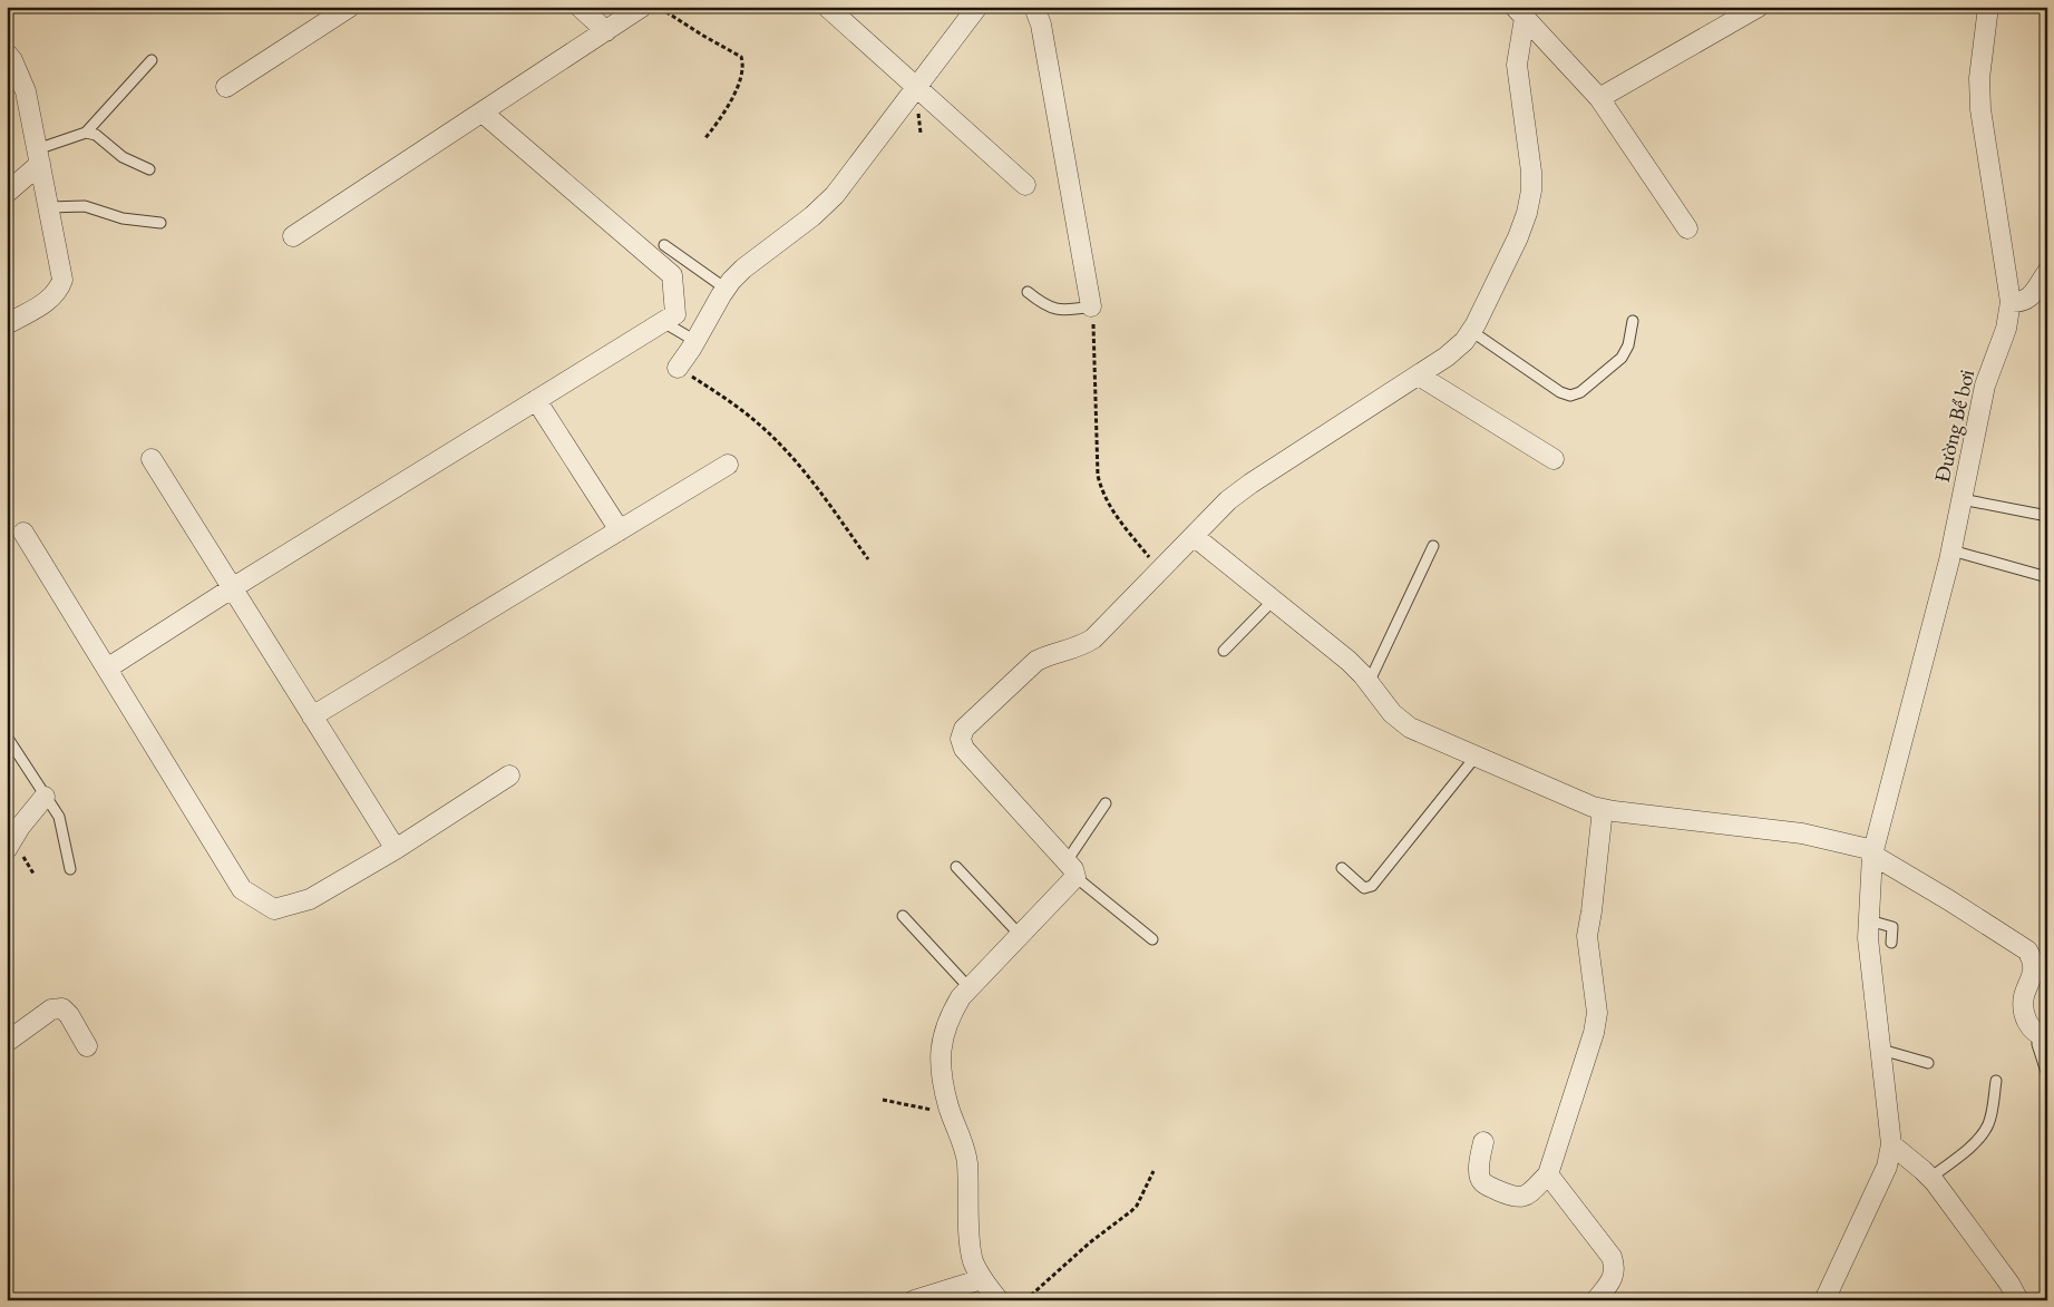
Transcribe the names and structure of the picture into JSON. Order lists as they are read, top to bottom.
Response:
{
  "streets": {
    "street": ["Đường Bể bơi"]
  }
}
